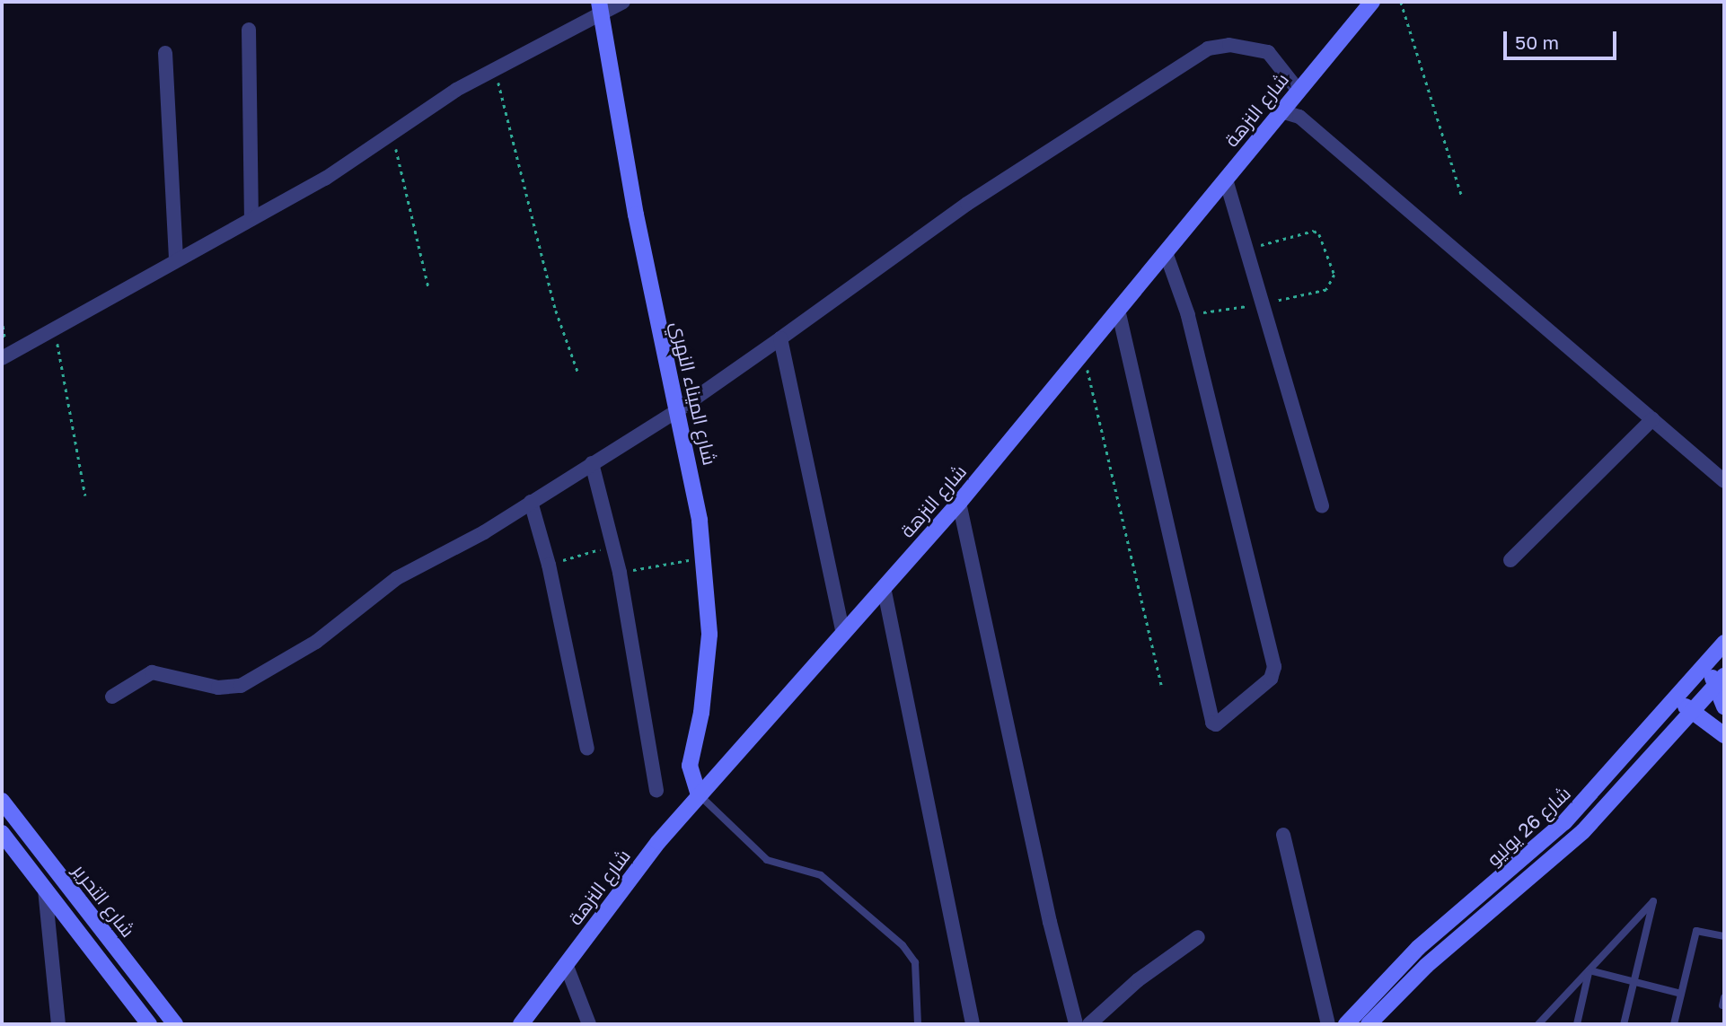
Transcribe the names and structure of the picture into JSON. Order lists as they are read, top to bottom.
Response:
{
  "streets": {
    "main road": [
      "شارع النزهة",
      "شارع الميناء النهري",
      "شارع 26 يوليو",
      "شارع التحرير"
    ]
  },
  "crossings": [
    ["شارع النزهة", "شارع الميناء النهري"]
  ],
  "scale_bar": "50 m"
}
